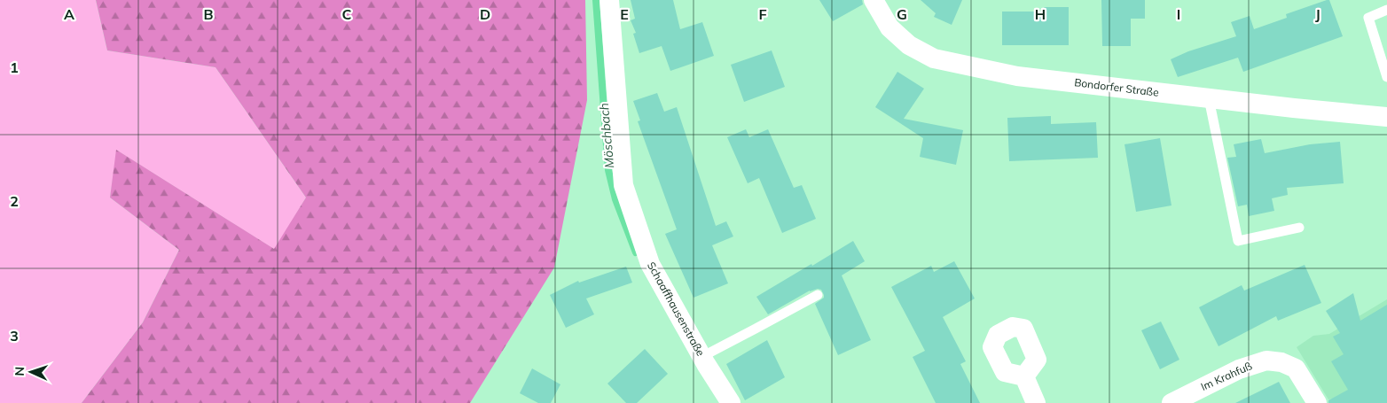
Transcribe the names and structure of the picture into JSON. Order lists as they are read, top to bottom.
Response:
{
  "streets": {
    "street": ["Bondorfer Straße", "Schaaffhausenstraße", "Im Krahfuß"]
  },
  "water": ["Möschbach"],
  "north": "left",
  "grid": {
    "columns": [
      "A",
      "B",
      "C",
      "D",
      "E",
      "F",
      "G",
      "H",
      "I",
      "J"
    ],
    "rows": ["1", "2", "3"]
  }
}
